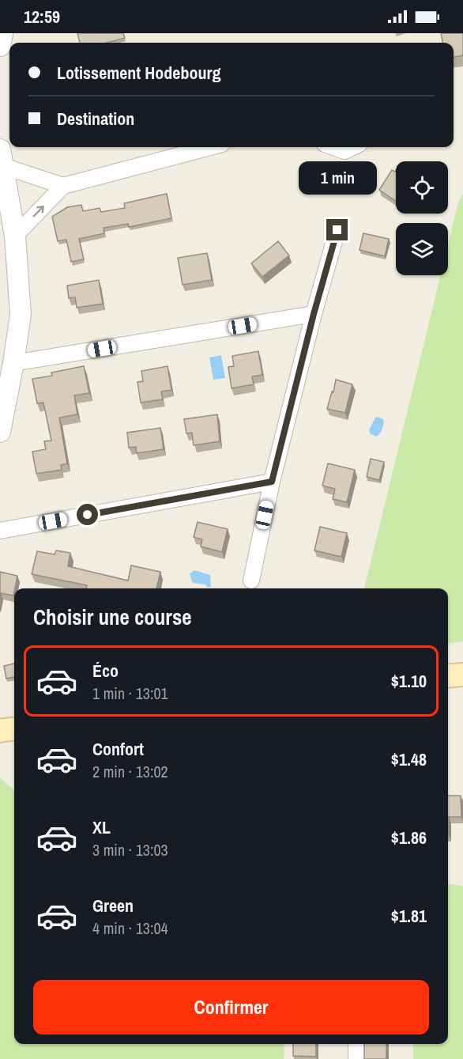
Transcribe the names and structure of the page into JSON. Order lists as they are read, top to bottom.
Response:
{
  "page": {
    "status": "12:59",
    "banner": ["Lotissement Hodebourg", "Destination"],
    "bubble": "1 min",
    "heading": "Choisir une course",
    "list": [
      {
        "name": "Éco",
        "note": "1 min · 13:01",
        "value": "$1.10"
      },
      {
        "name": "Confort",
        "note": "2 min · 13:02",
        "value": "$1.48"
      },
      {
        "name": "XL",
        "note": "3 min · 13:03",
        "value": "$1.86"
      },
      {
        "name": "Green",
        "note": "4 min · 13:04",
        "value": "$1.81"
      }
    ],
    "buttons": "Confirmer"
  }
}
